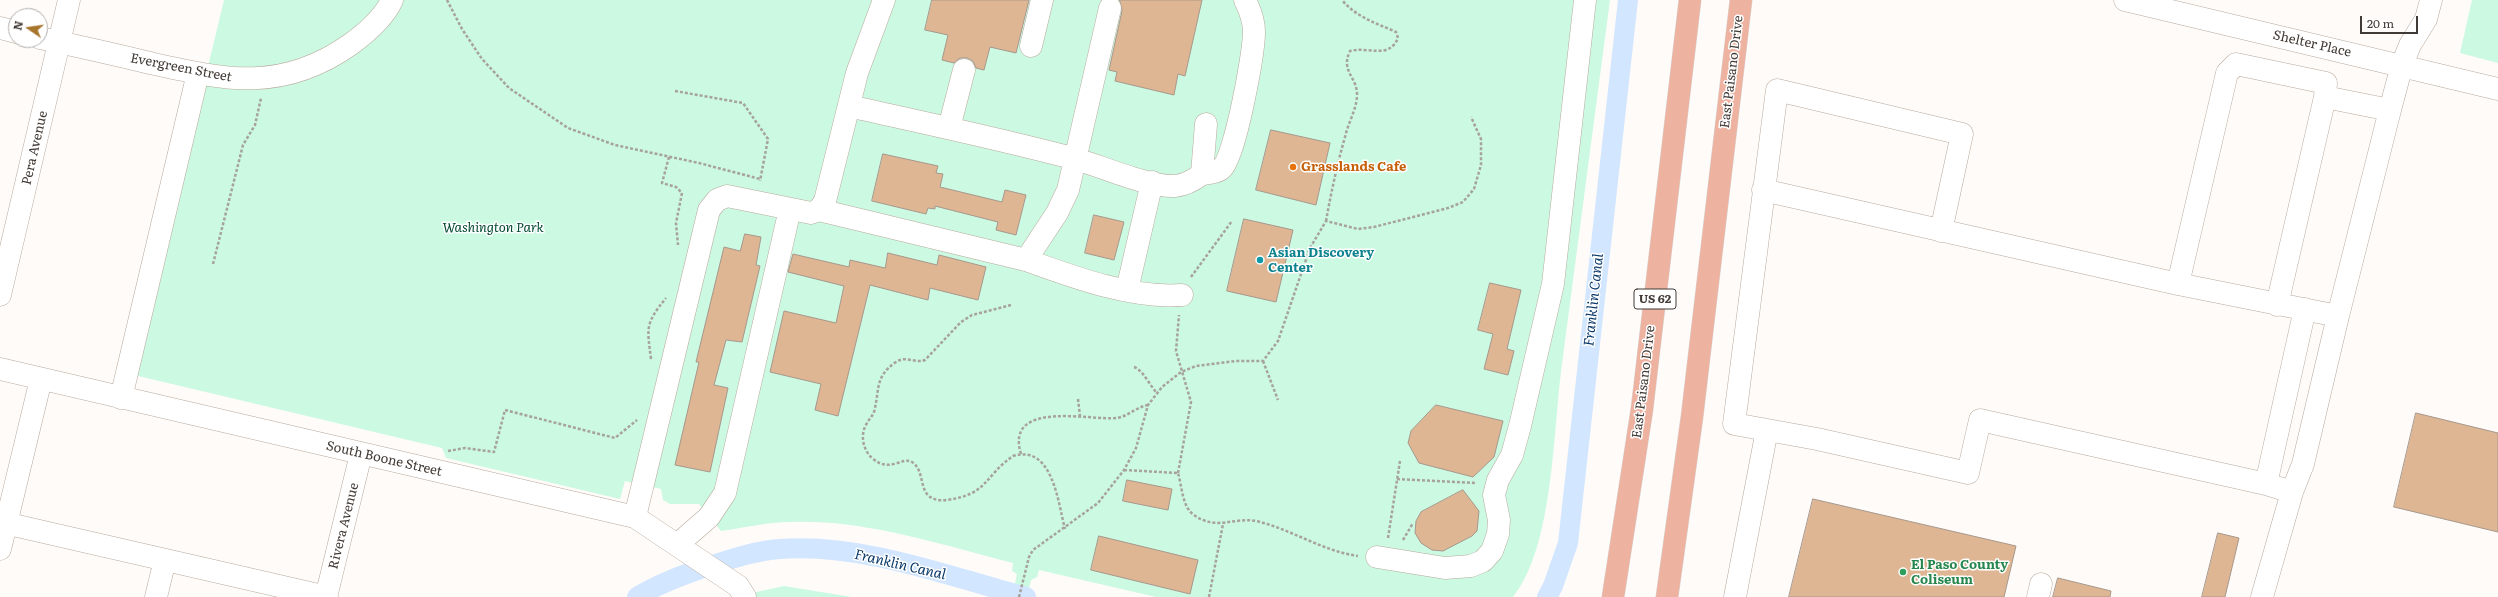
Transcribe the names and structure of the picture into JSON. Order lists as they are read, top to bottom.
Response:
{
  "streets": {
    "main road": ["East Paisano Drive", "US 62"],
    "street": [
      "Shelter Place",
      "Evergreen Street",
      "Pera Avenue",
      "South Boone Street",
      "Rivera Avenue"
    ]
  },
  "crossings": [
    ["Evergreen Street", "Pera Avenue"],
    ["South Boone Street", "Rivera Avenue"]
  ],
  "water": ["Franklin Canal"],
  "parks": ["Washington Park"],
  "places": ["Grasslands Cafe", "Asian Discovery Center", "El Paso County Coliseum"],
  "scale_bar": "20 m",
  "north": "left"
}
